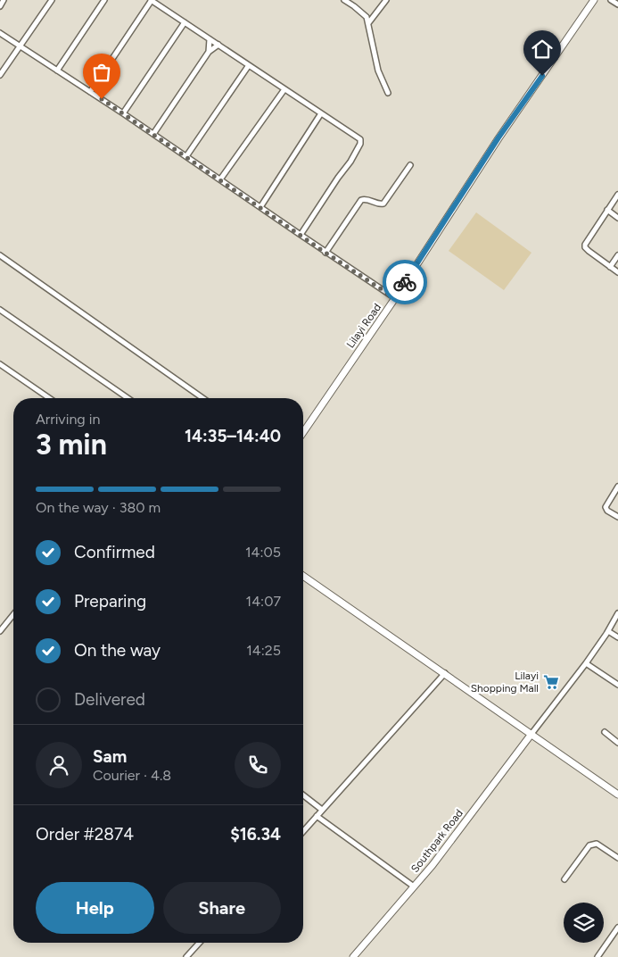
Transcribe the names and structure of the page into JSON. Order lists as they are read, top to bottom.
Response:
{
  "streets": {
    "street": ["Lilayi Road", "Southpark Road"]
  },
  "places": {
    "supermarket": ["Lilayi Shopping Mall"]
  },
  "page": {
    "heading": ["3 min", "Arriving in", "14:35–14:40"],
    "panel": [
      "Sam",
      "Courier · 4.8",
      "Order #2874",
      "$16.34"
    ],
    "bar": "On the way · 380 m",
    "list": [
      ["Confirmed", "14:05"],
      ["Preparing", "14:07"],
      ["On the way", "14:25"],
      "Delivered"
    ],
    "buttons": ["Help", "Share"]
  }
}
